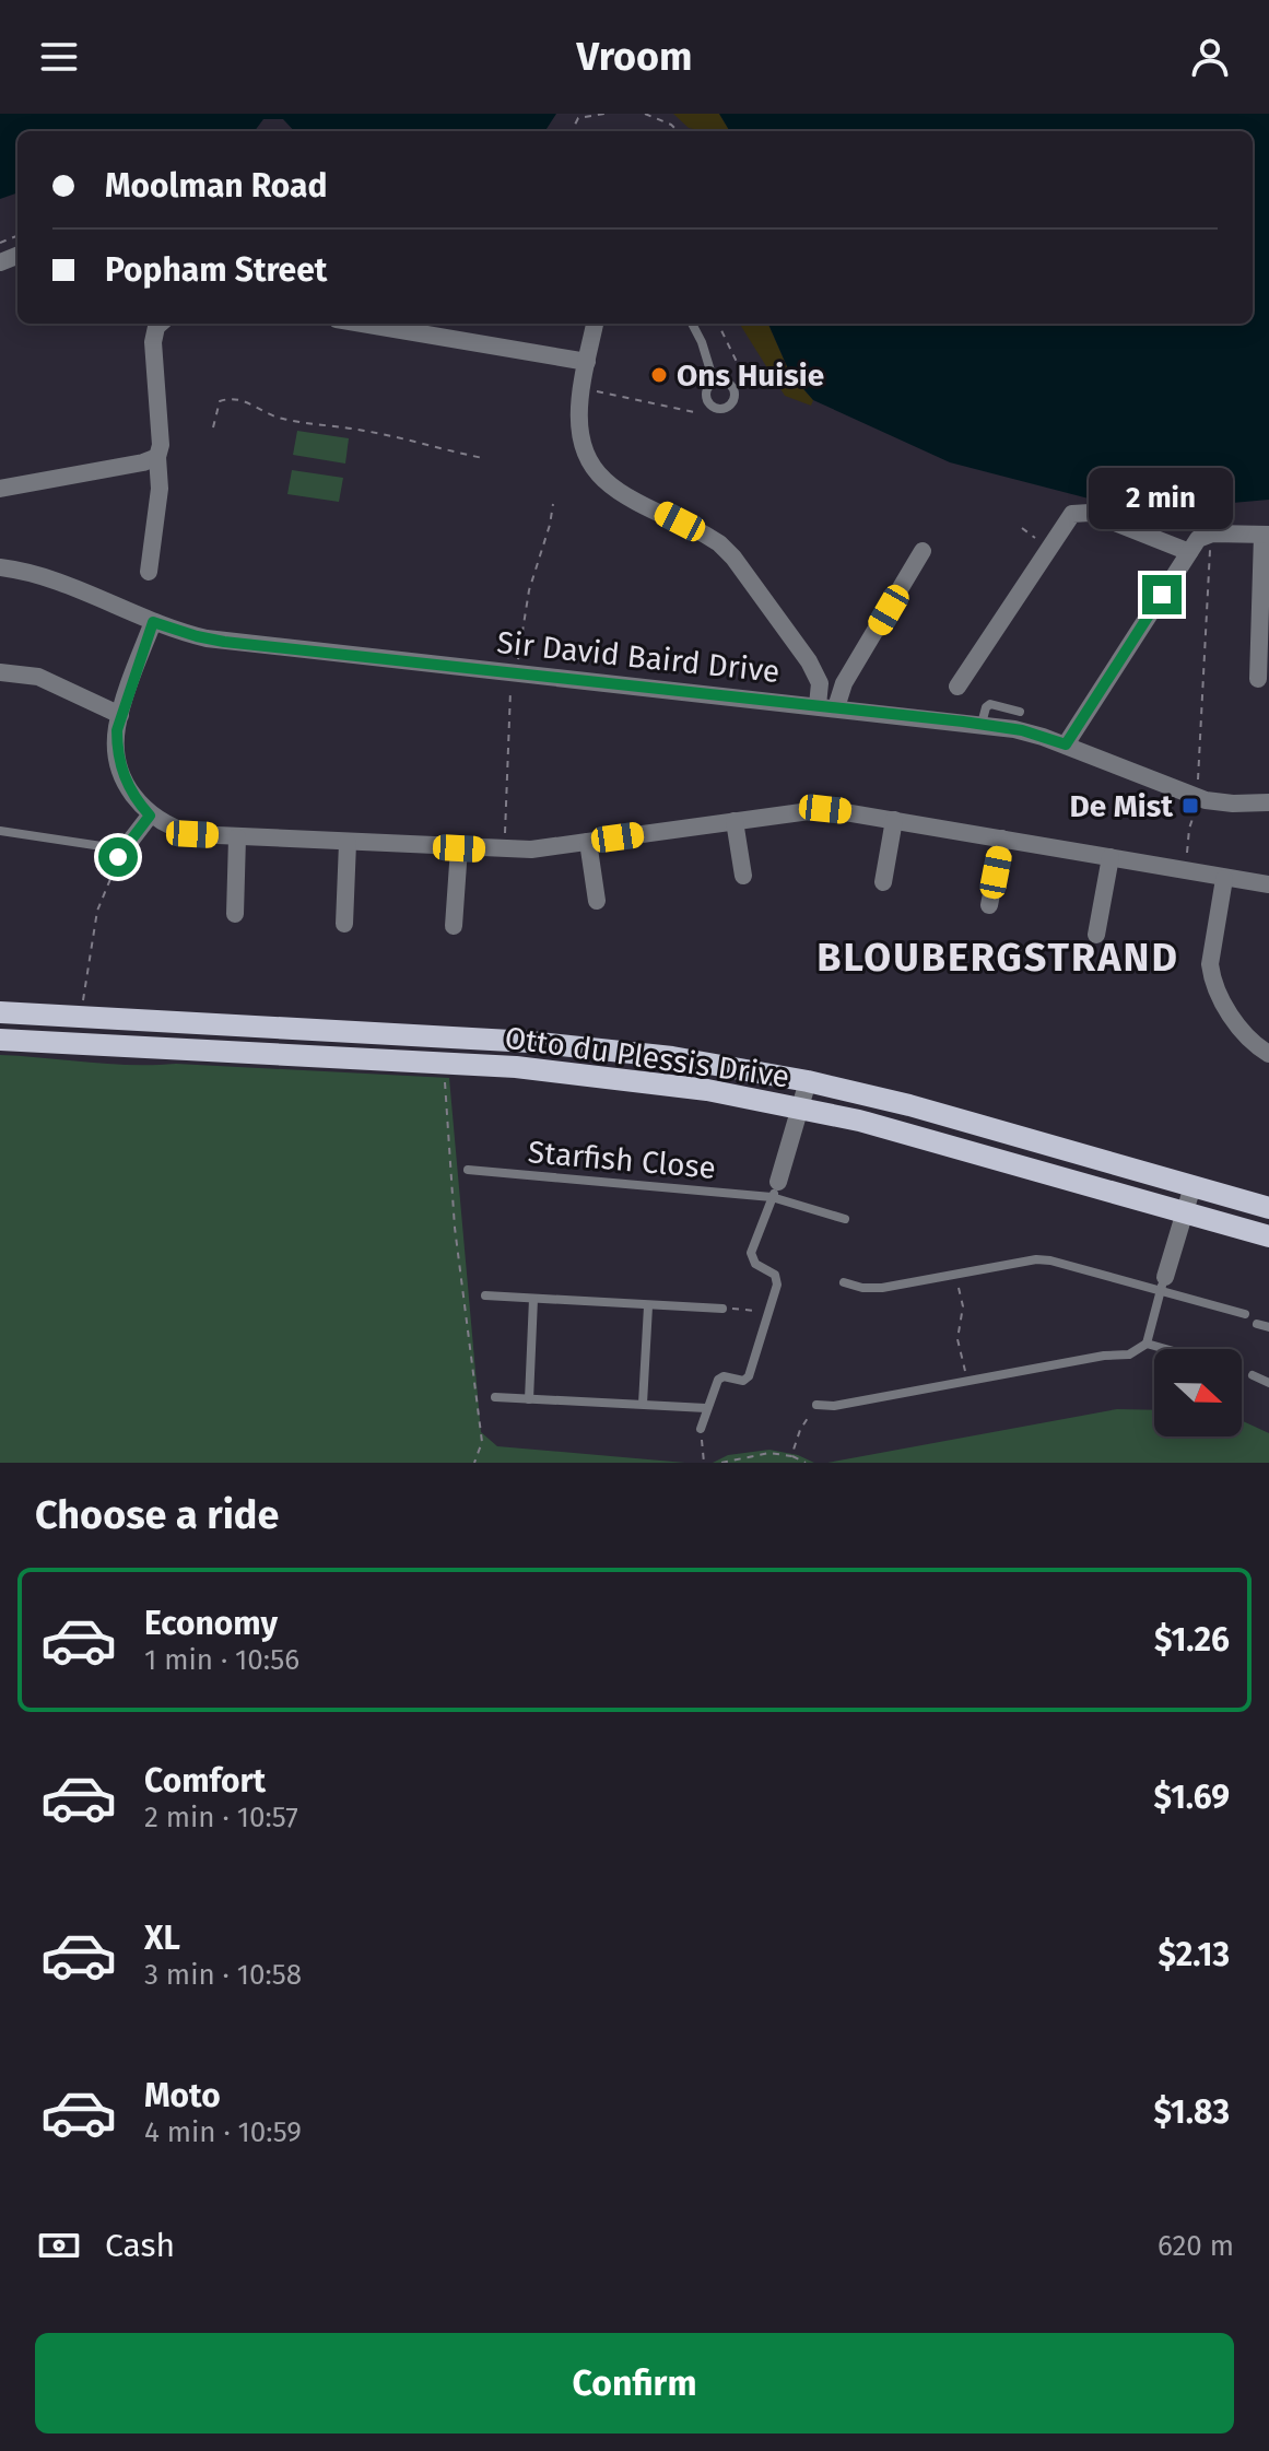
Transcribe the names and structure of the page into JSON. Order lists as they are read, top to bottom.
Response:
{
  "streets": {
    "main road": ["Otto du Plessis Drive"],
    "street": ["Sir David Baird Drive"],
    "lane": ["Starfish Close"]
  },
  "districts": ["BLOUBERGSTRAND"],
  "places": {
    "other": ["Ons Huisie"],
    "transit": ["De Mist"]
  },
  "north": "right",
  "page": {
    "header": "Vroom",
    "banner": ["Moolman Road", "Popham Street"],
    "bubble": "2 min",
    "heading": "Choose a ride",
    "list": [
      {
        "name": "Economy",
        "note": "1 min · 10:56",
        "value": "$1.26"
      },
      {
        "name": "Comfort",
        "note": "2 min · 10:57",
        "value": "$1.69"
      },
      {
        "name": "XL",
        "note": "3 min · 10:58",
        "value": "$2.13"
      },
      {
        "name": "Moto",
        "note": "4 min · 10:59",
        "value": "$1.83"
      }
    ],
    "pay": ["Cash", "620 m"],
    "buttons": "Confirm"
  }
}
